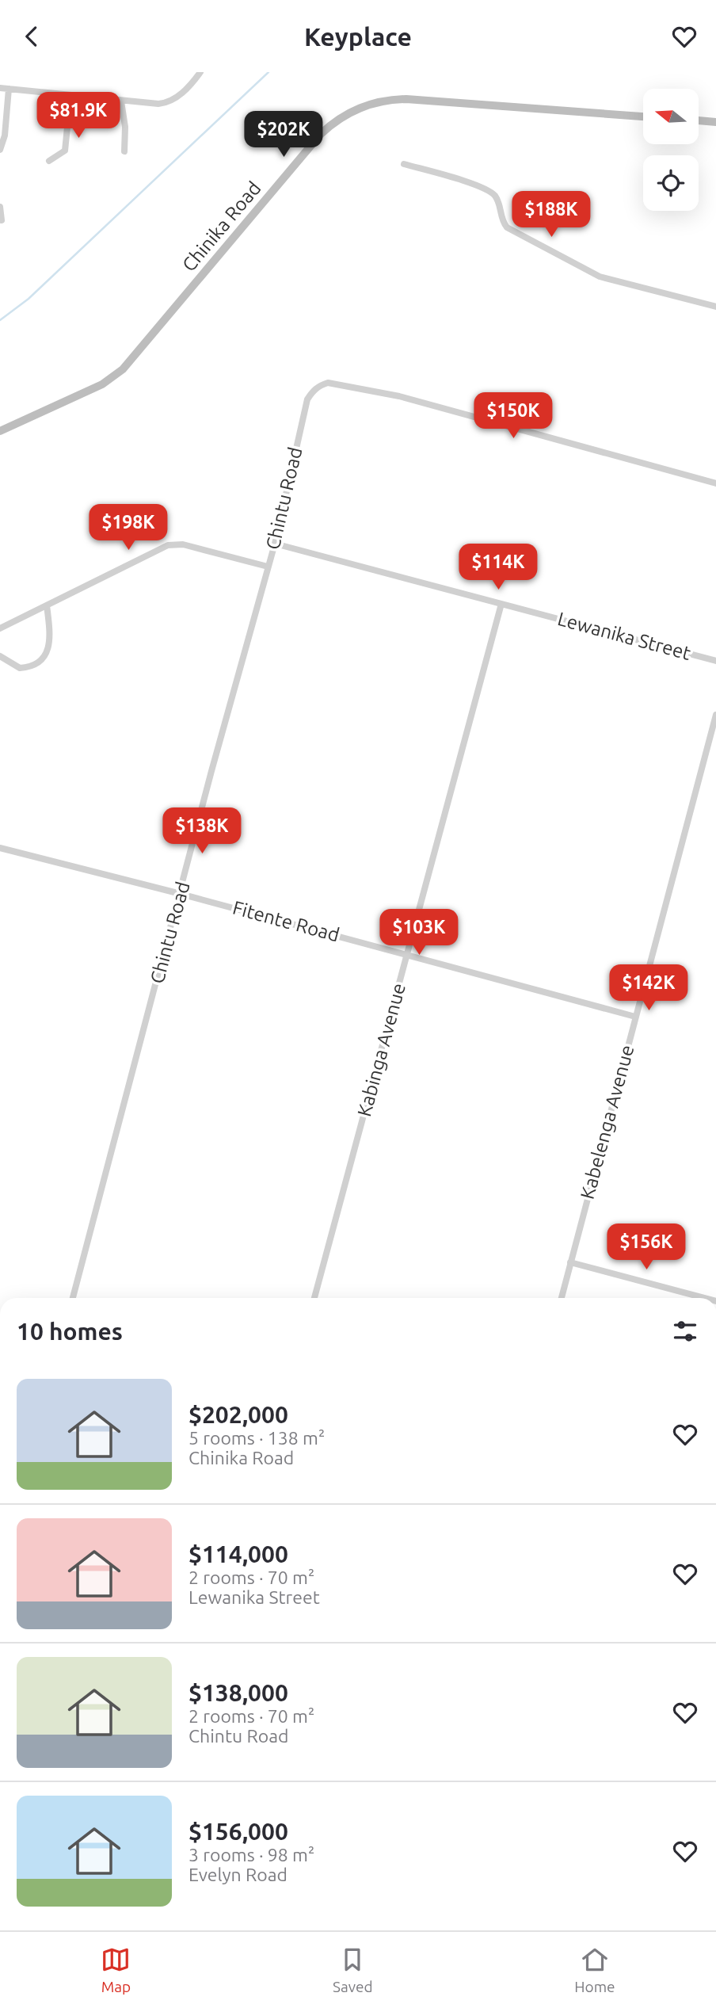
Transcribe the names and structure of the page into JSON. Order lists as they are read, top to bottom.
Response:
{
  "streets": {
    "main road": ["Chinika Road"],
    "street": [
      "Chintu Road",
      "Lewanika Street",
      "Fitente Road",
      "Kabinga Avenue",
      "Kabelenga Avenue"
    ]
  },
  "crossings": [
    ["Chintu Road", "Lewanika Street"],
    ["Chintu Road", "Fitente Road"],
    ["Lewanika Street", "Kabinga Avenue"],
    ["Fitente Road", "Kabinga Avenue"],
    ["Fitente Road", "Kabelenga Avenue"]
  ],
  "north": "left",
  "page": {
    "header": "Keyplace",
    "price": [
      "$81.9K",
      "$202K",
      "$188K",
      "$150K",
      "$198K",
      "$114K",
      "$138K",
      "$103K",
      "$142K",
      "$156K"
    ],
    "heading": "10 homes",
    "list": [
      {
        "name": "$202,000",
        "note": "5 rooms · 138 m² · Chinika Road"
      },
      {
        "name": "$114,000",
        "note": "2 rooms · 70 m² · Lewanika Street"
      },
      {
        "name": "$138,000",
        "note": "2 rooms · 70 m² · Chintu Road"
      },
      {
        "name": "$156,000",
        "note": "3 rooms · 98 m² · Evelyn Road"
      }
    ],
    "tabs": ["Map", "Saved", "Home"]
  }
}
